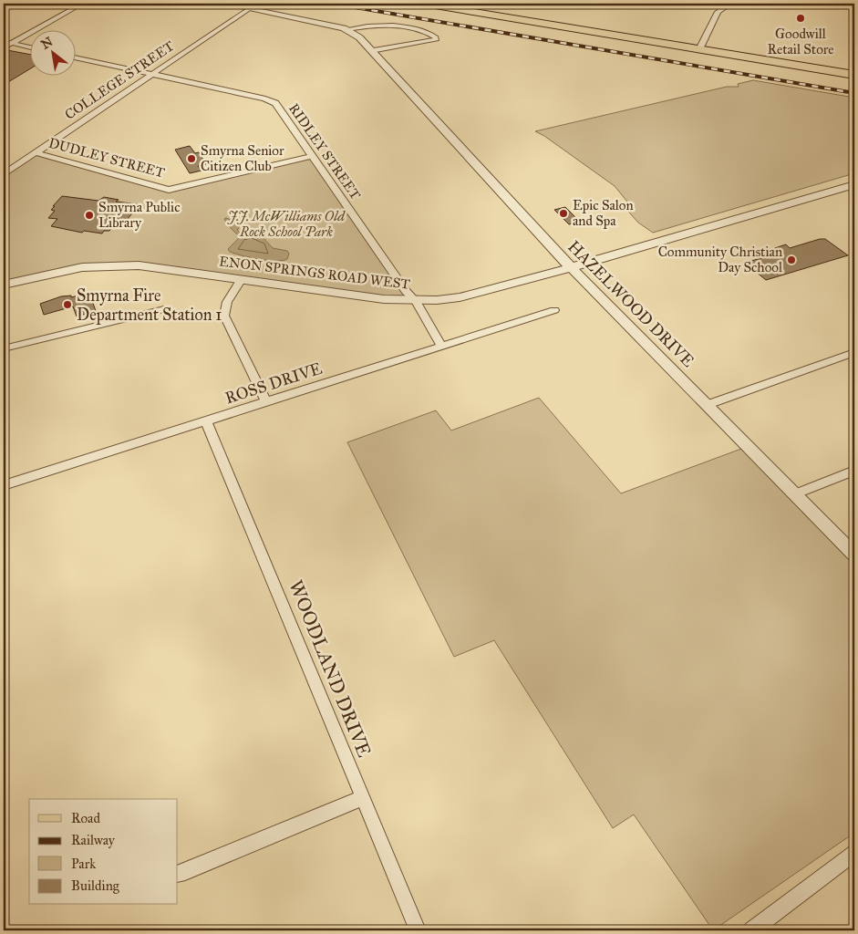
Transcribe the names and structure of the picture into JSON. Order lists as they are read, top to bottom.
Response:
{
  "streets": {
    "street": [
      "COLLEGE STREET",
      "RIDLEY STREET",
      "DUDLEY STREET",
      "ENON SPRINGS ROAD WEST",
      "HAZELWOOD DRIVE",
      "ROSS DRIVE",
      "WOODLAND DRIVE"
    ]
  },
  "crossings": [
    ["COLLEGE STREET", "RIDLEY STREET"],
    ["COLLEGE STREET", "DUDLEY STREET"],
    ["COLLEGE STREET", "HAZELWOOD DRIVE"],
    ["RIDLEY STREET", "DUDLEY STREET"],
    ["RIDLEY STREET", "ENON SPRINGS ROAD WEST"],
    ["RIDLEY STREET", "ROSS DRIVE"],
    ["ENON SPRINGS ROAD WEST", "HAZELWOOD DRIVE"],
    ["ROSS DRIVE", "WOODLAND DRIVE"]
  ],
  "parks": ["J.J. McWilliams Old Rock School Park"],
  "places": [
    "Goodwill Retail Store",
    "Smyrna Senior Citizen Club",
    "Epic Salon and Spa",
    "Smyrna Public Library",
    "Community Christian Day School",
    "Smyrna Fire Department Station 1"
  ],
  "legend": [
    "Road",
    "Railway",
    "Park",
    "Building"
  ],
  "north": "top left"
}
